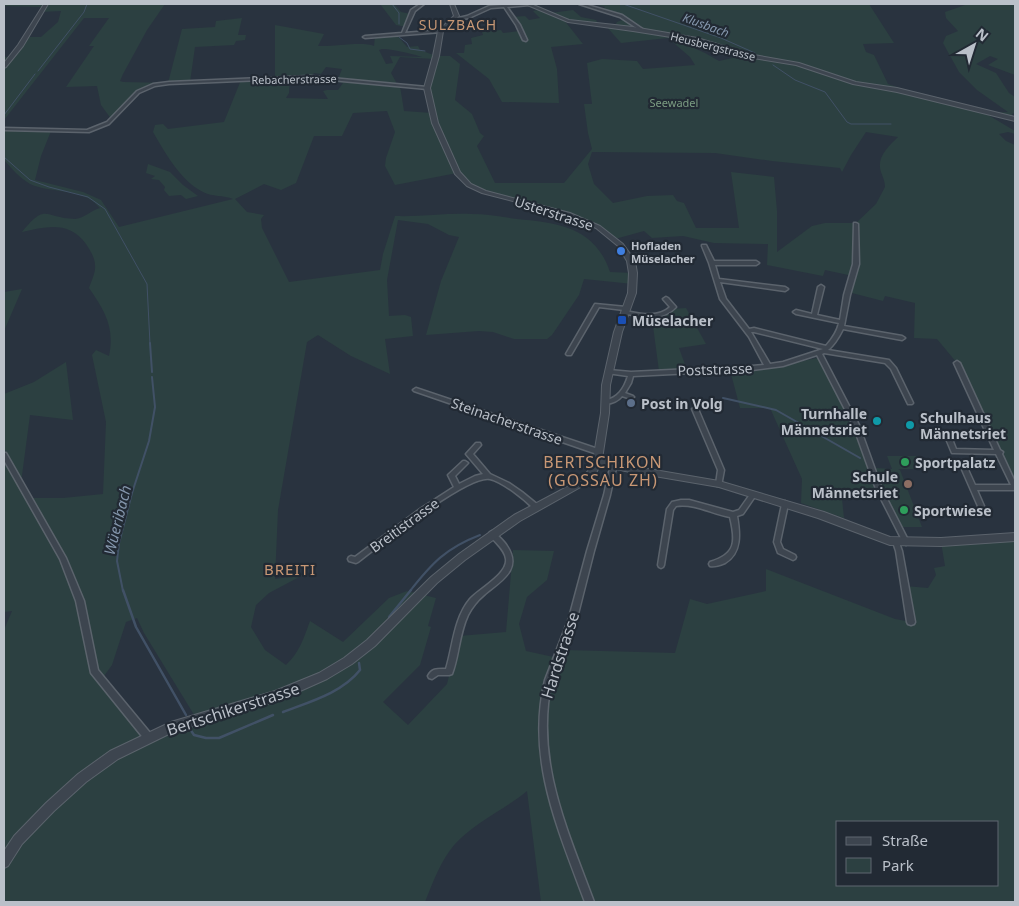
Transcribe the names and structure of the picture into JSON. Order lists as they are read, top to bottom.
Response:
{
  "streets": {
    "street": [
      "Heusbergstrasse",
      "Rebacherstrasse",
      "Usterstrasse",
      "Poststrasse",
      "Steinacherstrasse",
      "Breitistrasse",
      "Hardstrasse",
      "Bertschikerstrasse"
    ]
  },
  "crossings": [
    ["Rebacherstrasse", "Usterstrasse"],
    ["Usterstrasse", "Poststrasse"],
    ["Usterstrasse", "Steinacherstrasse"],
    ["Usterstrasse", "Bertschikerstrasse"]
  ],
  "districts": ["SULZBACH", "BERTSCHIKON (GOSSAU ZH)", "BREITI"],
  "water": ["Klusbach", "Wüeribach"],
  "parks": ["Seewadel"],
  "places": {
    "other": [
      "Hofladen Müselacher",
      "Post in Volg",
      "Turnhalle Männetsriet",
      "Schulhaus Männetsriet",
      "Sportpalatz",
      "Schule Männetsriet",
      "Sportwiese"
    ],
    "transit": ["Müselacher"]
  },
  "legend": ["Straße", "Park"],
  "north": "top right"
}
